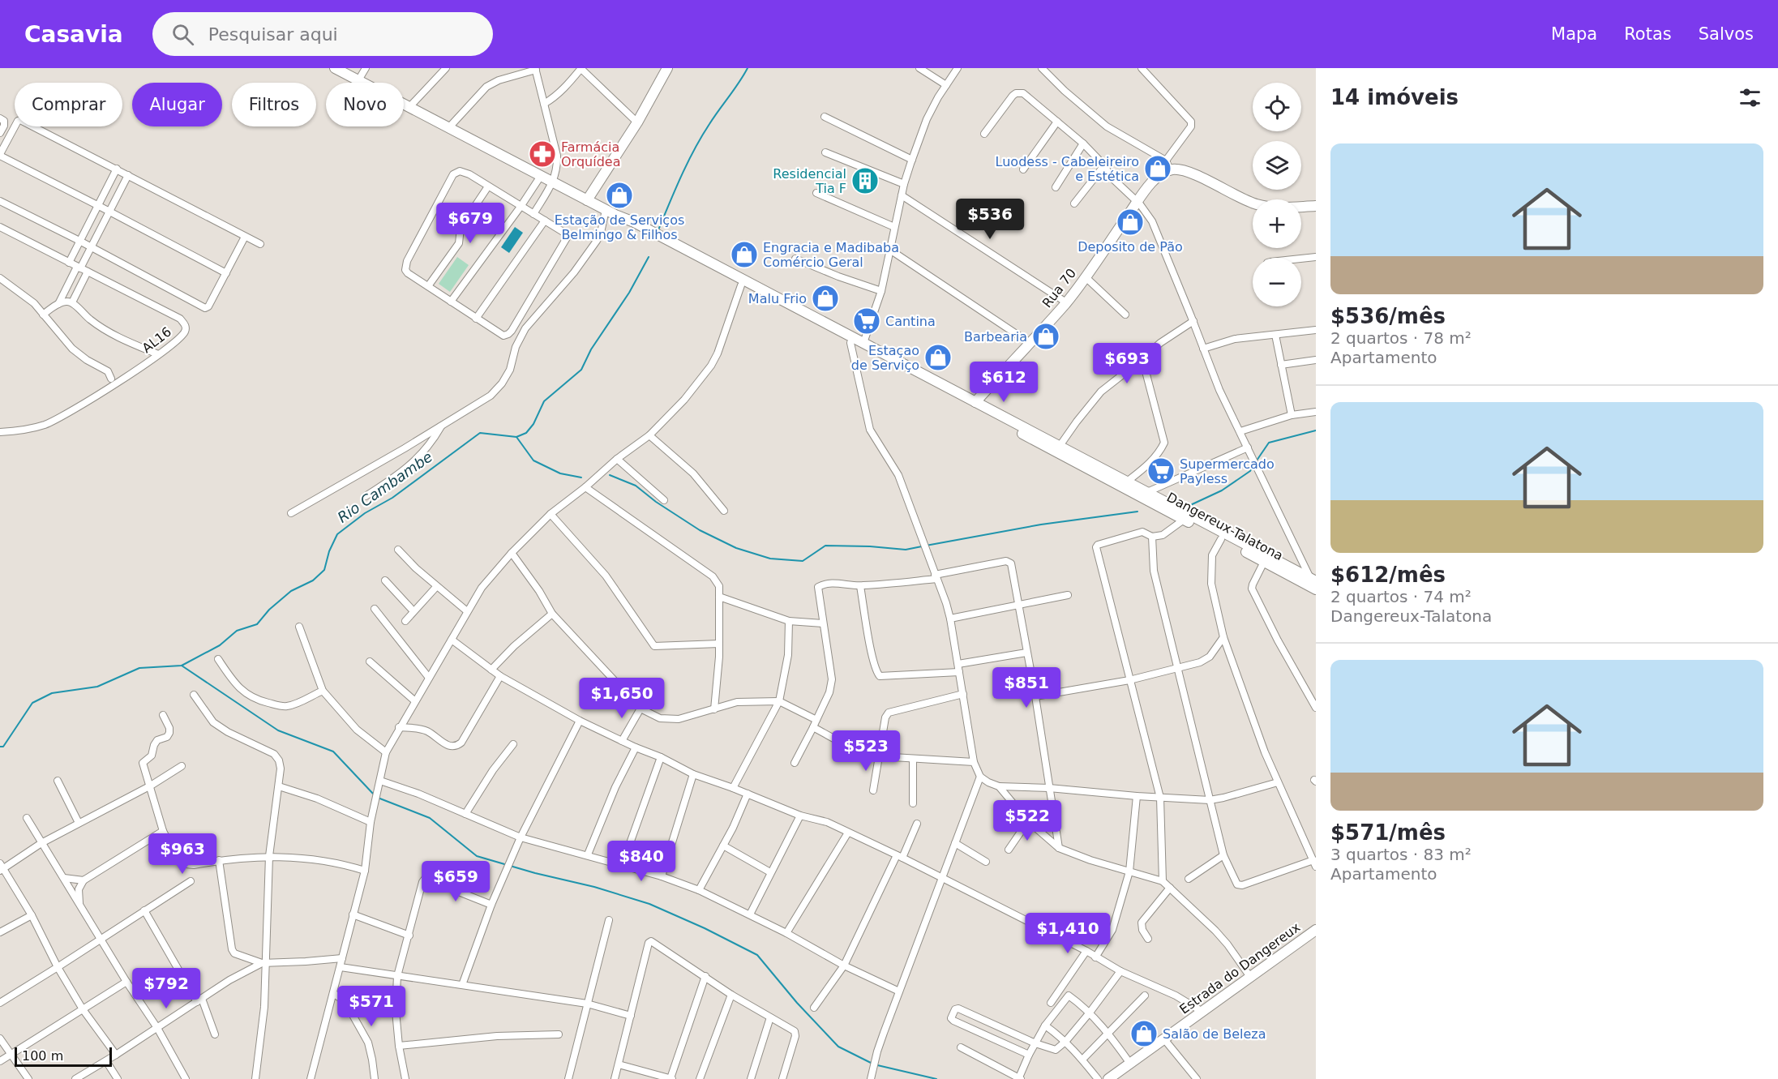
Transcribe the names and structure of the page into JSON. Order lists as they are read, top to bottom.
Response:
{
  "streets": {
    "main road": ["Rua 70", "Dangereux-Talatona", "Estrada do Dangereux"],
    "street": ["AL16"]
  },
  "crossings": [
    ["Rua 70", "Dangereux-Talatona"]
  ],
  "water": ["Rio Cambambe"],
  "places": {
    "pharmacy": ["Farmácia Orquídea"],
    "shop": [
      "Luodess - Cabeleireiro e Estética",
      "Estação de Serviços Belmingo & Filhos",
      "Deposito de Pão",
      "Engracia e Madibaba Comércio Geral",
      "Malu Frio",
      "Barbearia",
      "Estaçao de Serviço",
      "Salão de Beleza"
    ],
    "building": ["Residencial Tia F"],
    "supermarket": ["Cantina", "Supermercado Payless"]
  },
  "scale_bar": "100 m",
  "page": {
    "header": "Casavia",
    "search": "Pesquisar aqui",
    "nav": ["Mapa", "Rotas", "Salvos"],
    "heading": "14 imóveis",
    "map_buttons": ["+", "−"],
    "chip": [
      "Comprar",
      "Alugar",
      "Filtros",
      "Novo"
    ],
    "list": [
      {
        "name": "$536/mês",
        "note": "2 quartos · 78 m² · Apartamento"
      },
      {
        "name": "$612/mês",
        "note": "2 quartos · 74 m² · Dangereux-Talatona"
      },
      {
        "name": "$571/mês",
        "note": "3 quartos · 83 m² · Apartamento"
      }
    ],
    "price": [
      "$536",
      "$679",
      "$693",
      "$612",
      "$851",
      "$1,650",
      "$523",
      "$522",
      "$963",
      "$840",
      "$659",
      "$1,410",
      "$792",
      "$571"
    ],
    "scale": "100 m"
  }
}
